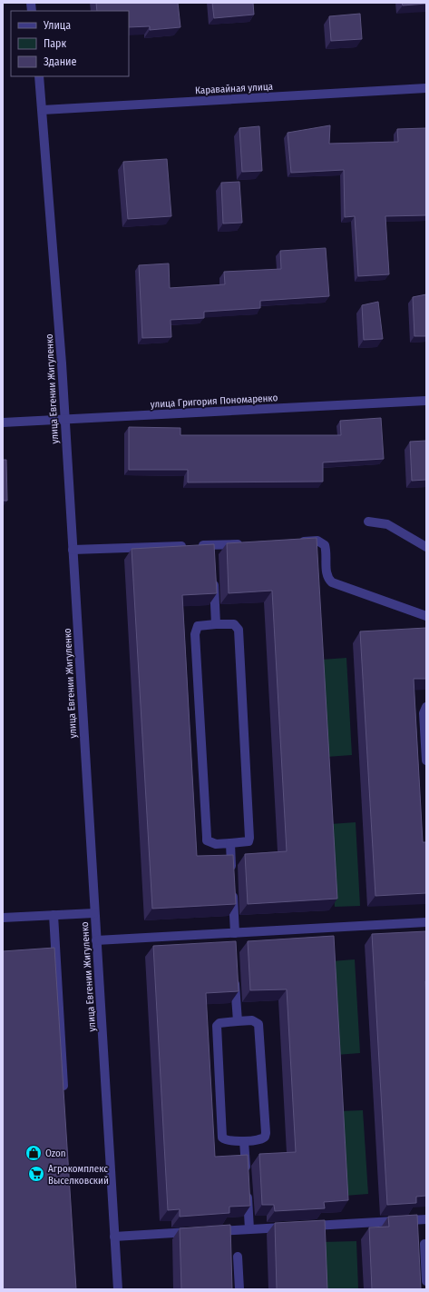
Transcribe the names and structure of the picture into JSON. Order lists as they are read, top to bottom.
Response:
{
  "streets": {
    "street": ["Каравайная улица", "улица Евгении Жигуленко", "улица Григория Пономаренко"]
  },
  "crossings": [
    ["Каравайная улица", "улица Евгении Жигуленко"],
    ["улица Евгении Жигуленко", "улица Григория Пономаренко"]
  ],
  "places": {
    "shop": ["Ozon"],
    "supermarket": ["Агрокомплекс Выселковский"]
  },
  "legend": ["Улица", "Парк", "Здание"]
}
